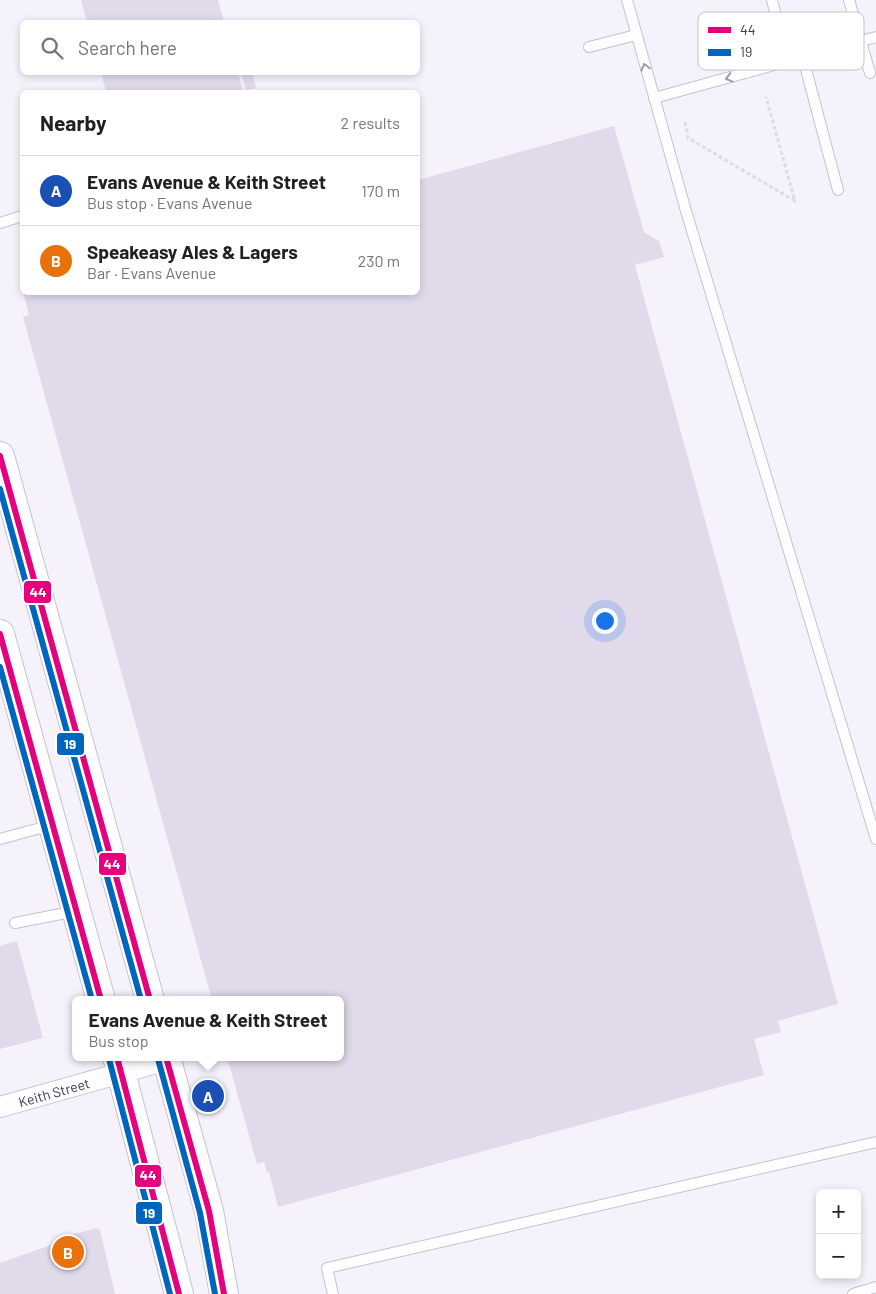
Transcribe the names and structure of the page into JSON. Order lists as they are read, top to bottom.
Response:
{
  "streets": {
    "street": ["Keith Street"]
  },
  "lines": ["transit line 44", "transit line 19"],
  "legend": ["44", "19"],
  "page": {
    "search": "Search here",
    "heading": ["Nearby", "2 results"],
    "list": [
      {
        "mark": "A",
        "name": "Evans Avenue & Keith Street",
        "note": "Bus stop · Evans Avenue",
        "value": "170 m"
      },
      {
        "mark": "B",
        "name": "Speakeasy Ales & Lagers",
        "note": "Bar · Evans Avenue",
        "value": "230 m"
      }
    ],
    "popup": ["Evans Avenue & Keith Street", "Bus stop"],
    "pins": ["A", "B"],
    "map_buttons": ["+", "−"]
  }
}
